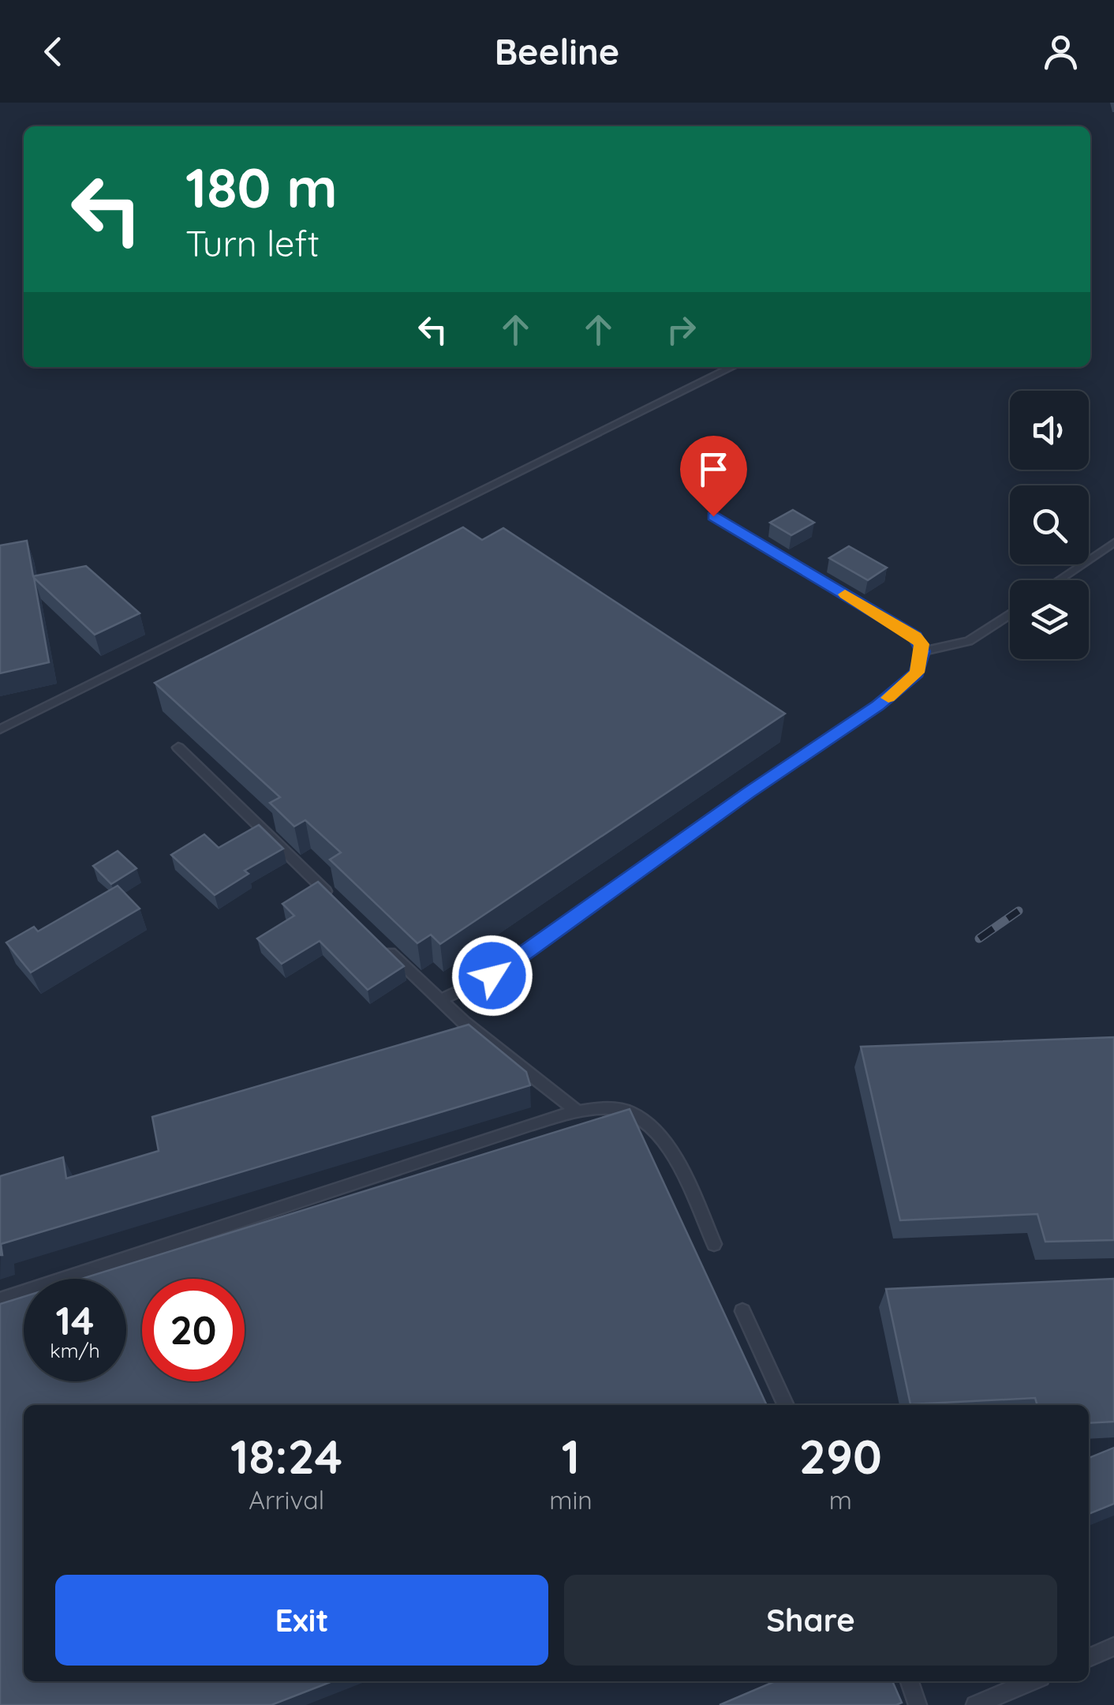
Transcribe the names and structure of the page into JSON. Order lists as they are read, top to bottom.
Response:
{
  "page": {
    "header": "Beeline",
    "turn": ["180 m", "Turn left"],
    "speed": "14 km/h",
    "limit": "20",
    "eta": [
      "18:24",
      "Arrival",
      "1",
      "min",
      "290",
      "m"
    ],
    "buttons": ["Exit", "Share"]
  }
}
